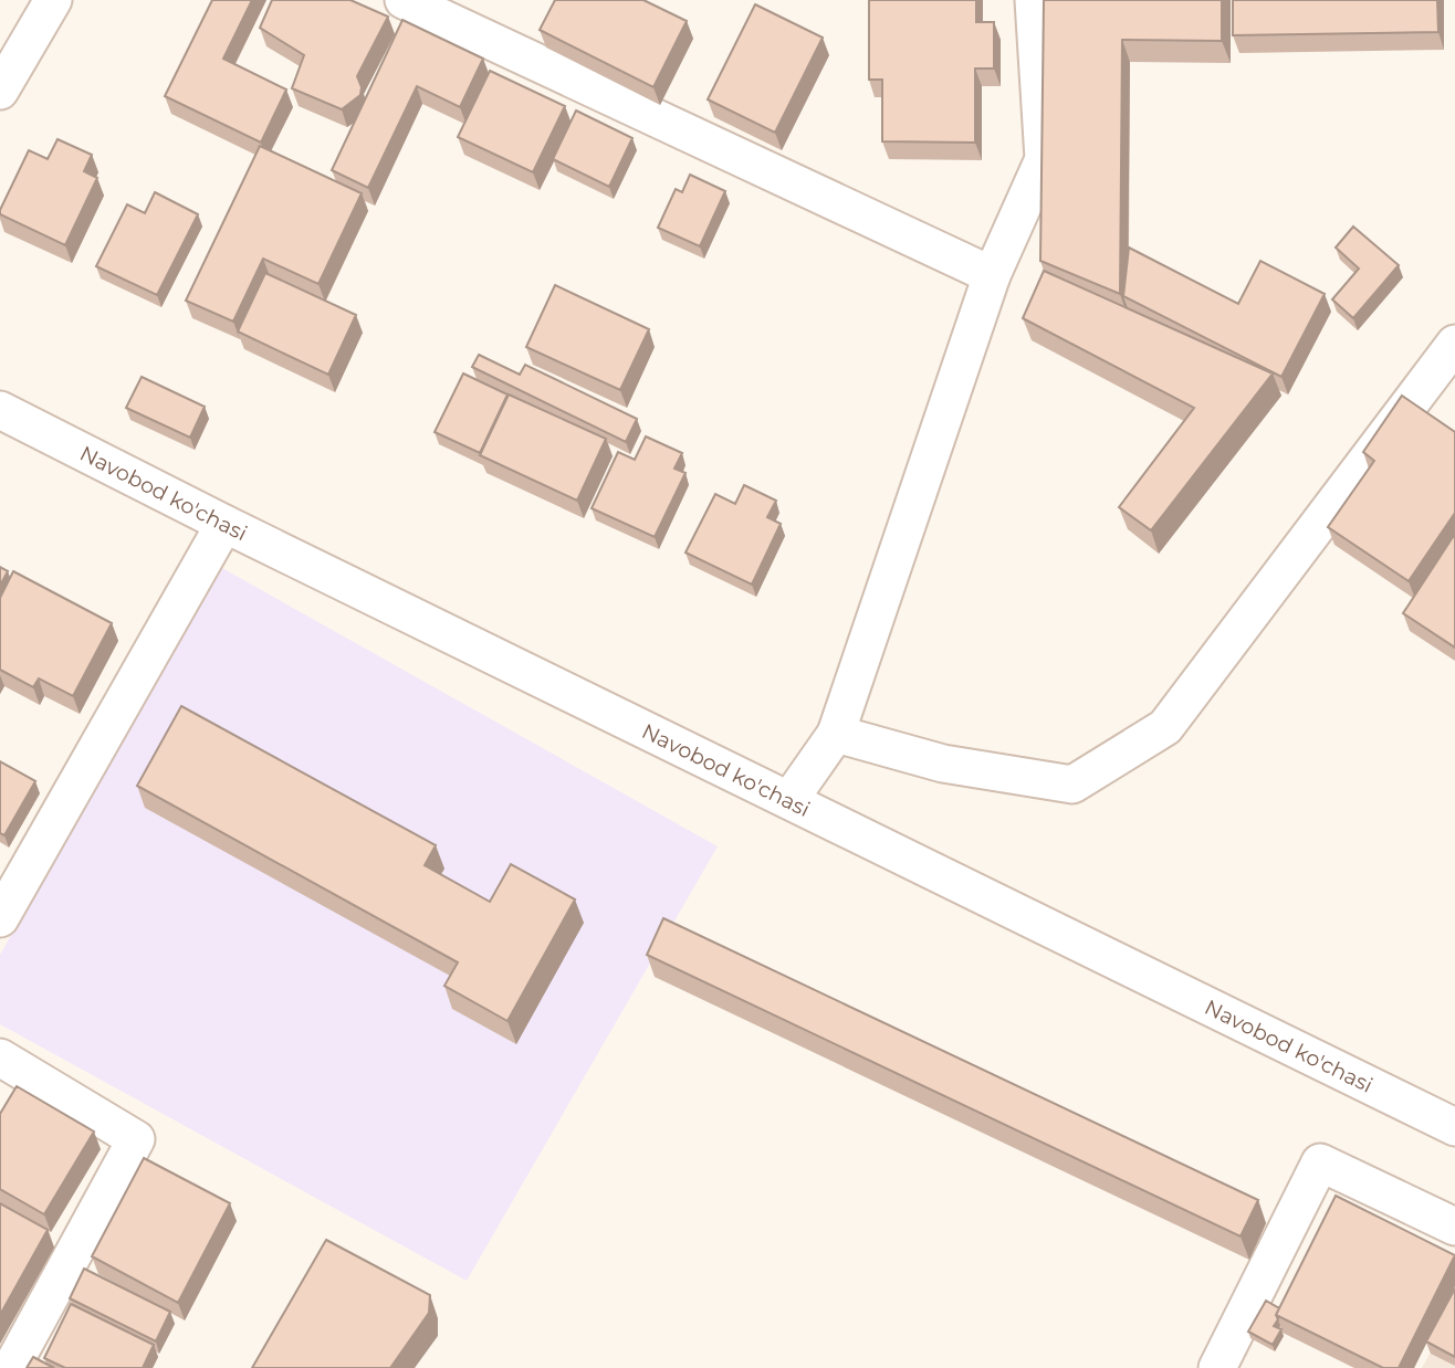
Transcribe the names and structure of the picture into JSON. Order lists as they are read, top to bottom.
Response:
{
  "streets": {
    "street": ["Navobod ko'chasi"]
  }
}
